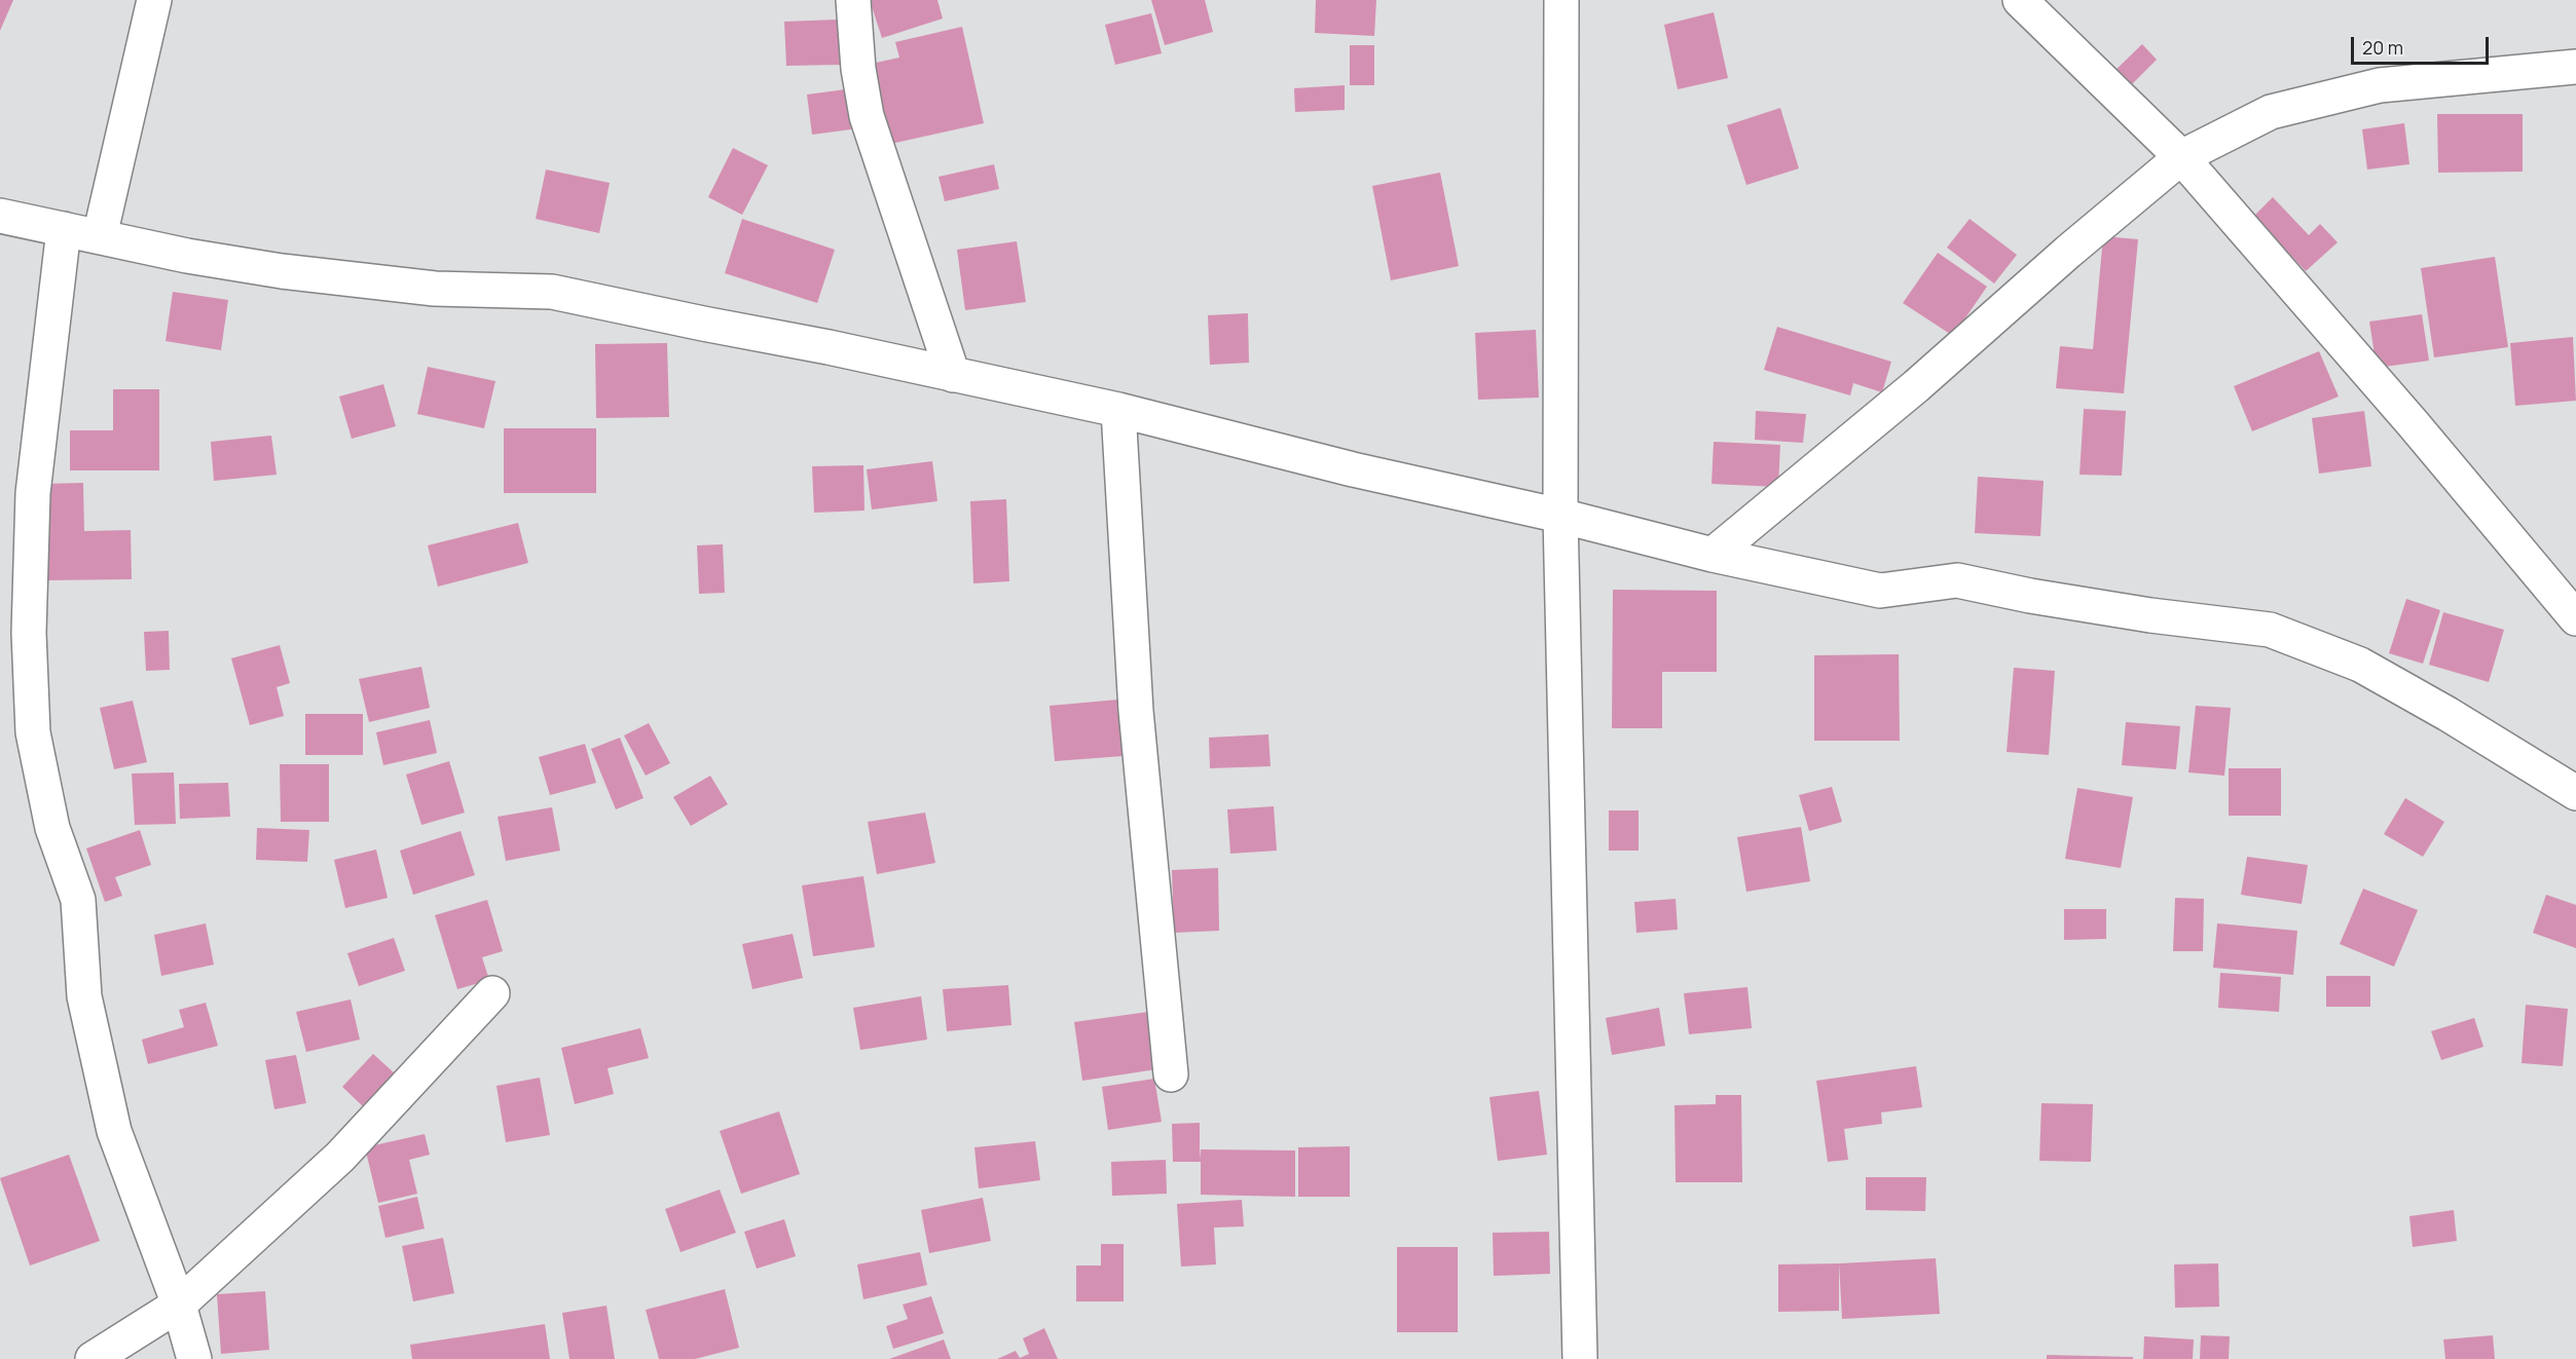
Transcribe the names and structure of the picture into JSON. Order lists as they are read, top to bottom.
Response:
{
  "scale_bar": "20 m"
}
